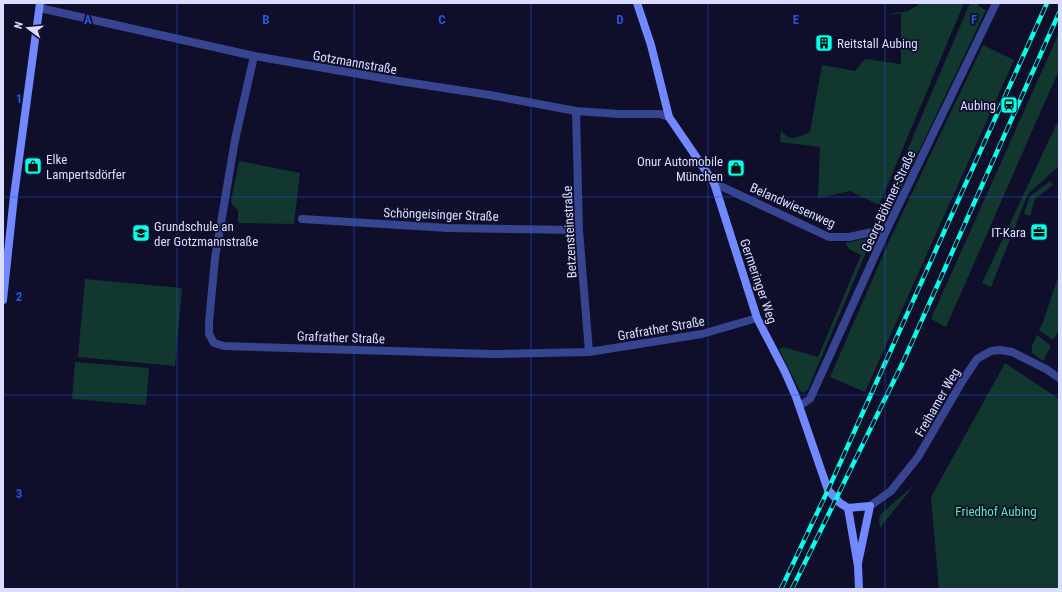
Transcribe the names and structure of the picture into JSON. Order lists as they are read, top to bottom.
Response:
{
  "streets": {
    "street": [
      "Gotzmannstraße",
      "Georg-Böhmer-Straße",
      "Belandwiesenweg",
      "Schöngeisinger Straße",
      "Betzensteinstraße",
      "Germeringer Weg",
      "Grafrather Straße",
      "Freihamer Weg"
    ]
  },
  "crossings": [
    ["Gotzmannstraße", "Betzensteinstraße"],
    ["Gotzmannstraße", "Germeringer Weg"],
    ["Gotzmannstraße", "Grafrather Straße"],
    ["Georg-Böhmer-Straße", "Belandwiesenweg"],
    ["Georg-Böhmer-Straße", "Germeringer Weg"],
    ["Belandwiesenweg", "Germeringer Weg"],
    ["Schöngeisinger Straße", "Betzensteinstraße"],
    ["Betzensteinstraße", "Grafrather Straße"],
    ["Germeringer Weg", "Grafrather Straße"]
  ],
  "parks": ["Friedhof Aubing"],
  "places": {
    "building": ["Reitstall Aubing"],
    "station": ["Aubing"],
    "shop": ["Elke Lampertsdörfer", "Onur Automobile München"],
    "office": ["IT-Kara"],
    "school or university": ["Grundschule an der Gotzmannstraße"]
  },
  "north": "left",
  "grid": {
    "columns": [
      "A",
      "B",
      "C",
      "D",
      "E",
      "F"
    ],
    "rows": ["1", "2", "3"]
  }
}
